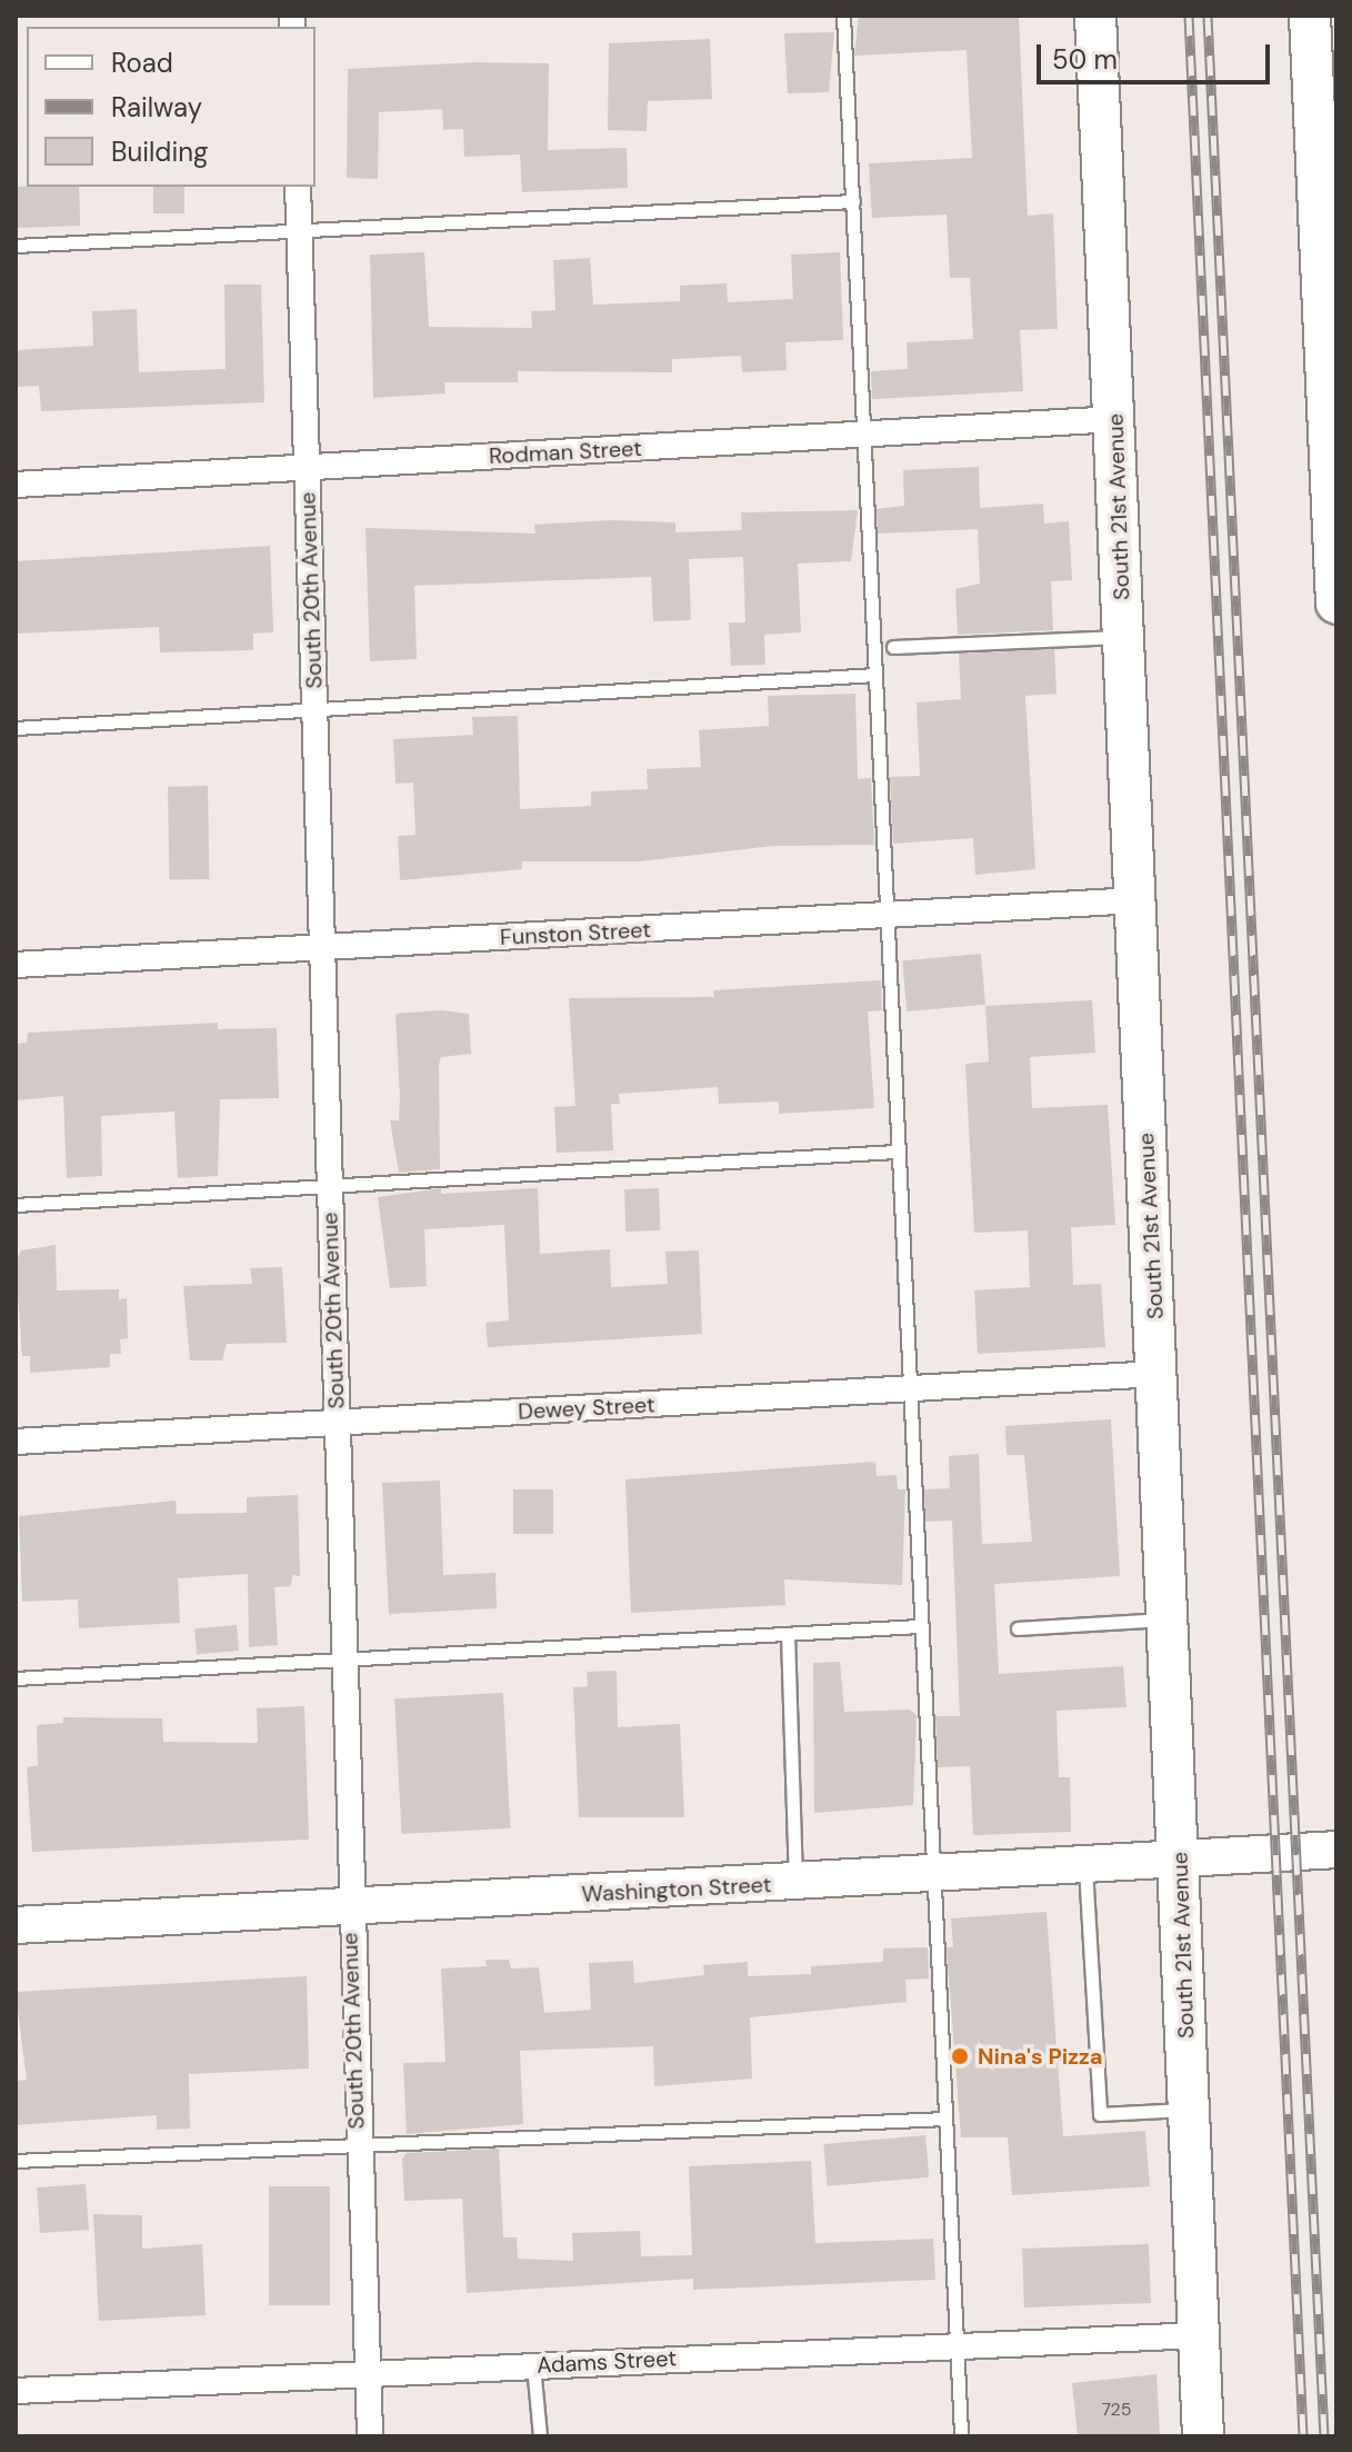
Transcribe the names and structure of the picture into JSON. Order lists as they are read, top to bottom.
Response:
{
  "streets": {
    "main road": ["South 21st Avenue"],
    "street": [
      "Rodman Street",
      "South 20th Avenue",
      "Funston Street",
      "Dewey Street",
      "Washington Street",
      "Adams Street"
    ]
  },
  "crossings": [
    ["Rodman Street", "South 21st Avenue"],
    ["Rodman Street", "South 20th Avenue"],
    ["South 21st Avenue", "Funston Street"],
    ["South 21st Avenue", "Dewey Street"],
    ["South 21st Avenue", "Washington Street"],
    ["South 21st Avenue", "Adams Street"],
    ["South 20th Avenue", "Funston Street"],
    ["South 20th Avenue", "Dewey Street"],
    ["South 20th Avenue", "Washington Street"],
    ["South 20th Avenue", "Adams Street"]
  ],
  "places": ["Nina's Pizza"],
  "house_numbers": ["725"],
  "legend": ["Road", "Railway", "Building"],
  "scale_bar": "50 m"
}
